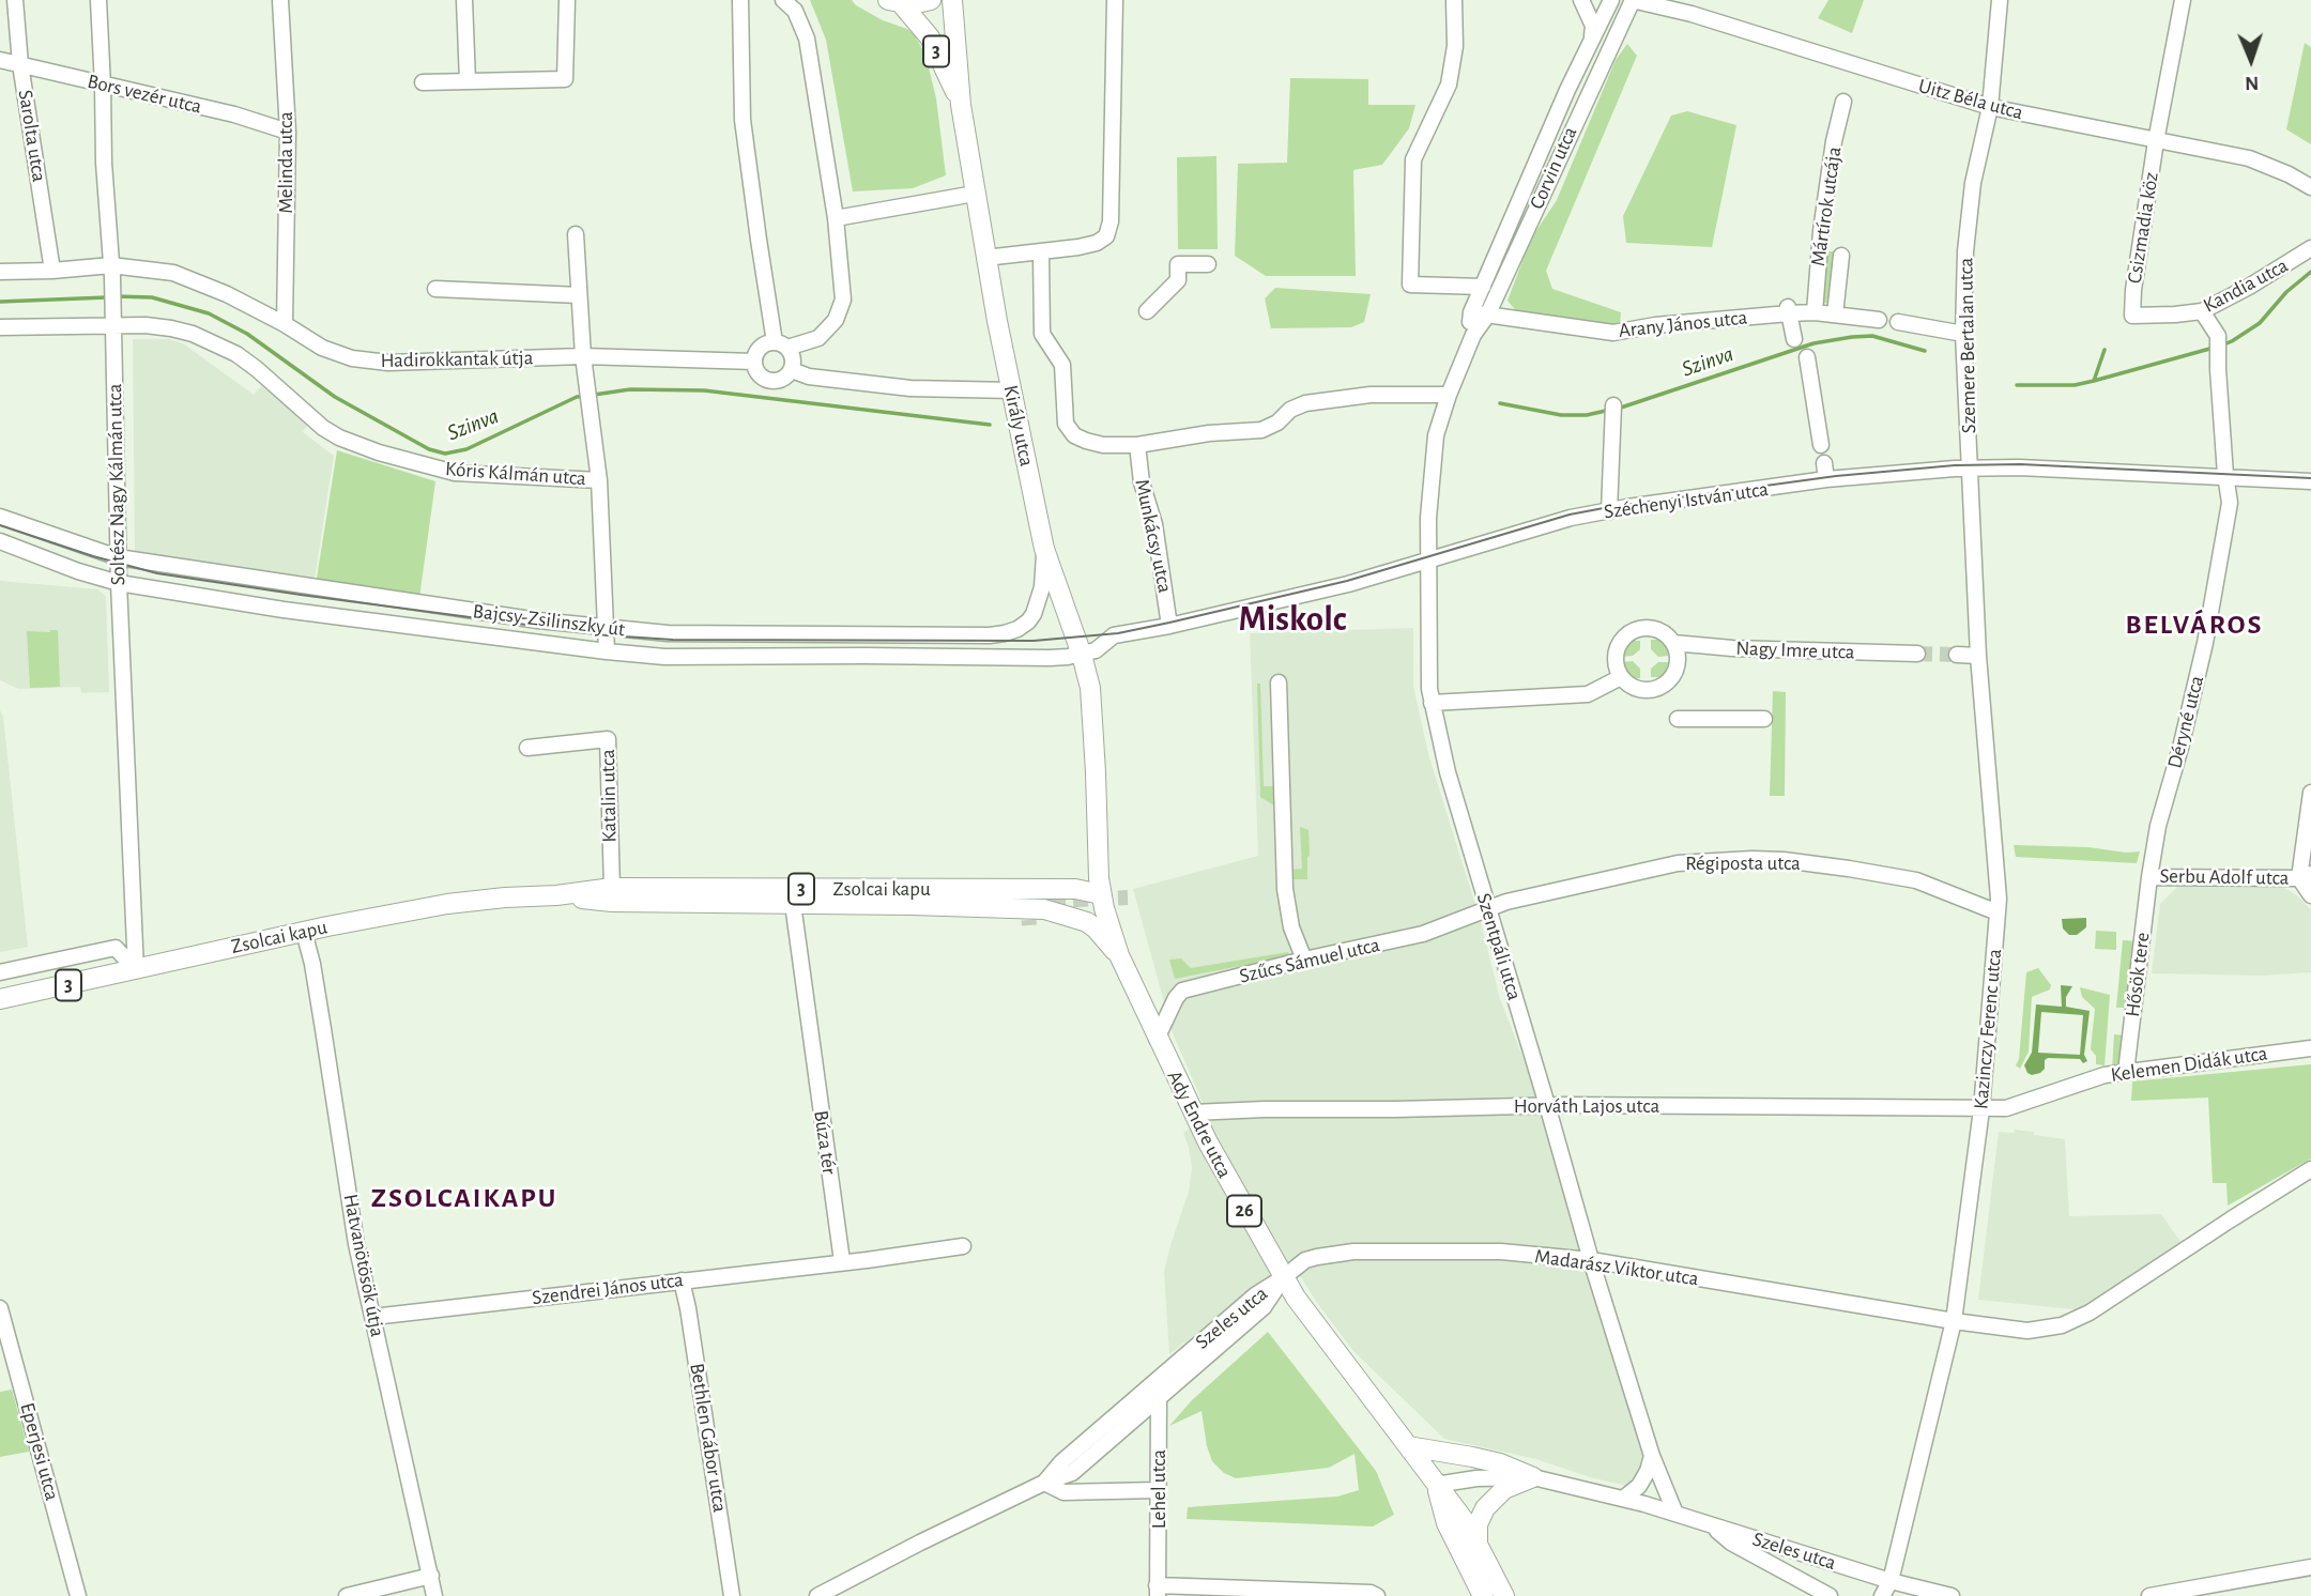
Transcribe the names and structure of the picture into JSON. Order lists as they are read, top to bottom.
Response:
{
  "streets": {
    "main road": [
      "3",
      "Király utca",
      "Zsolcai kapu",
      "Ady Endre utca",
      "26"
    ],
    "street": [
      "Bors vezér utca",
      "Uitz Béla utca",
      "Sarolta utca",
      "Melinda utca",
      "Corvin utca",
      "Mártírok utcája",
      "Csizmadia köz",
      "Kandia utca",
      "Arany János utca",
      "Szemere Bertalan utca",
      "Hadirokkantak útja",
      "Kóris Kálmán utca",
      "Soltész Nagy Kálmán utca",
      "Széchenyi István utca",
      "Munkácsy utca",
      "Bajcsy-Zsilinszky út",
      "Nagy Imre utca",
      "Déryné utca",
      "Katalin utca",
      "Régiposta utca",
      "Serbu Adolf utca",
      "Szentpáli utca",
      "Szűcs Sámuel utca",
      "Hősök tere",
      "Kazinczy Ferenc utca",
      "Kelemen Didák utca",
      "Horváth Lajos utca",
      "Búza tér",
      "Hatvanötösök útja",
      "Madarász Viktor utca",
      "Szendrei János utca",
      "Szeles utca",
      "Bethlen Gábor utca",
      "Eperjesi utca",
      "Lehel utca"
    ]
  },
  "crossings": [
    ["3", "Király utca"],
    ["3", "Zsolcai kapu"],
    ["3", "Ady Endre utca"],
    ["Bors vezér utca", "Sarolta utca"],
    ["Bors vezér utca", "Melinda utca"],
    ["Bors vezér utca", "Soltész Nagy Kálmán utca"],
    ["Uitz Béla utca", "Corvin utca"],
    ["Uitz Béla utca", "Csizmadia köz"],
    ["Uitz Béla utca", "Szemere Bertalan utca"],
    ["Sarolta utca", "Hadirokkantak útja"],
    ["Melinda utca", "Hadirokkantak útja"],
    ["Corvin utca", "Arany János utca"],
    ["Corvin utca", "Szentpáli utca"],
    ["Mártírok utcája", "Arany János utca"],
    ["Csizmadia köz", "Kandia utca"],
    ["Kandia utca", "Déryné utca"],
    ["Szemere Bertalan utca", "Széchenyi István utca"],
    ["Szemere Bertalan utca", "Kazinczy Ferenc utca"],
    ["Hadirokkantak útja", "Soltész Nagy Kálmán utca"],
    ["Király utca", "Széchenyi István utca"],
    ["Király utca", "Bajcsy-Zsilinszky út"],
    ["Király utca", "Ady Endre utca"],
    ["Kóris Kálmán utca", "Soltész Nagy Kálmán utca"],
    ["Soltész Nagy Kálmán utca", "Bajcsy-Zsilinszky út"],
    ["Soltész Nagy Kálmán utca", "Zsolcai kapu"],
    ["Széchenyi István utca", "Munkácsy utca"],
    ["Széchenyi István utca", "Bajcsy-Zsilinszky út"],
    ["Széchenyi István utca", "Déryné utca"],
    ["Széchenyi István utca", "Szentpáli utca"],
    ["Széchenyi István utca", "Kazinczy Ferenc utca"],
    ["Széchenyi István utca", "Ady Endre utca"],
    ["Bajcsy-Zsilinszky út", "Ady Endre utca"],
    ["Déryné utca", "Serbu Adolf utca"],
    ["Déryné utca", "Hősök tere"],
    ["Katalin utca", "Zsolcai kapu"],
    ["Régiposta utca", "Szentpáli utca"],
    ["Régiposta utca", "Szűcs Sámuel utca"],
    ["Régiposta utca", "Kazinczy Ferenc utca"],
    ["Serbu Adolf utca", "Hősök tere"],
    ["Zsolcai kapu", "Ady Endre utca"],
    ["Zsolcai kapu", "Búza tér"],
    ["Zsolcai kapu", "Hatvanötösök útja"],
    ["Szentpáli utca", "Szűcs Sámuel utca"],
    ["Szentpáli utca", "Horváth Lajos utca"],
    ["Szentpáli utca", "Madarász Viktor utca"],
    ["Szentpáli utca", "Szeles utca"],
    ["Szűcs Sámuel utca", "Ady Endre utca"],
    ["Hősök tere", "Kelemen Didák utca"],
    ["Kazinczy Ferenc utca", "Kelemen Didák utca"],
    ["Kazinczy Ferenc utca", "Horváth Lajos utca"],
    ["Kazinczy Ferenc utca", "Madarász Viktor utca"],
    ["Kazinczy Ferenc utca", "Szeles utca"],
    ["Kelemen Didák utca", "Horváth Lajos utca"],
    ["Horváth Lajos utca", "Ady Endre utca"],
    ["Ady Endre utca", "26"],
    ["Ady Endre utca", "Madarász Viktor utca"],
    ["Ady Endre utca", "Szeles utca"],
    ["Búza tér", "Szendrei János utca"],
    ["26", "Szeles utca"],
    ["Hatvanötösök útja", "Szendrei János utca"],
    ["Madarász Viktor utca", "Szeles utca"],
    ["Szendrei János utca", "Bethlen Gábor utca"],
    ["Szeles utca", "Lehel utca"]
  ],
  "districts": ["Miskolc", "BELVÁROS", "ZSOLCAIKAPU"],
  "water": ["Szinva"],
  "north": "bottom"
}
